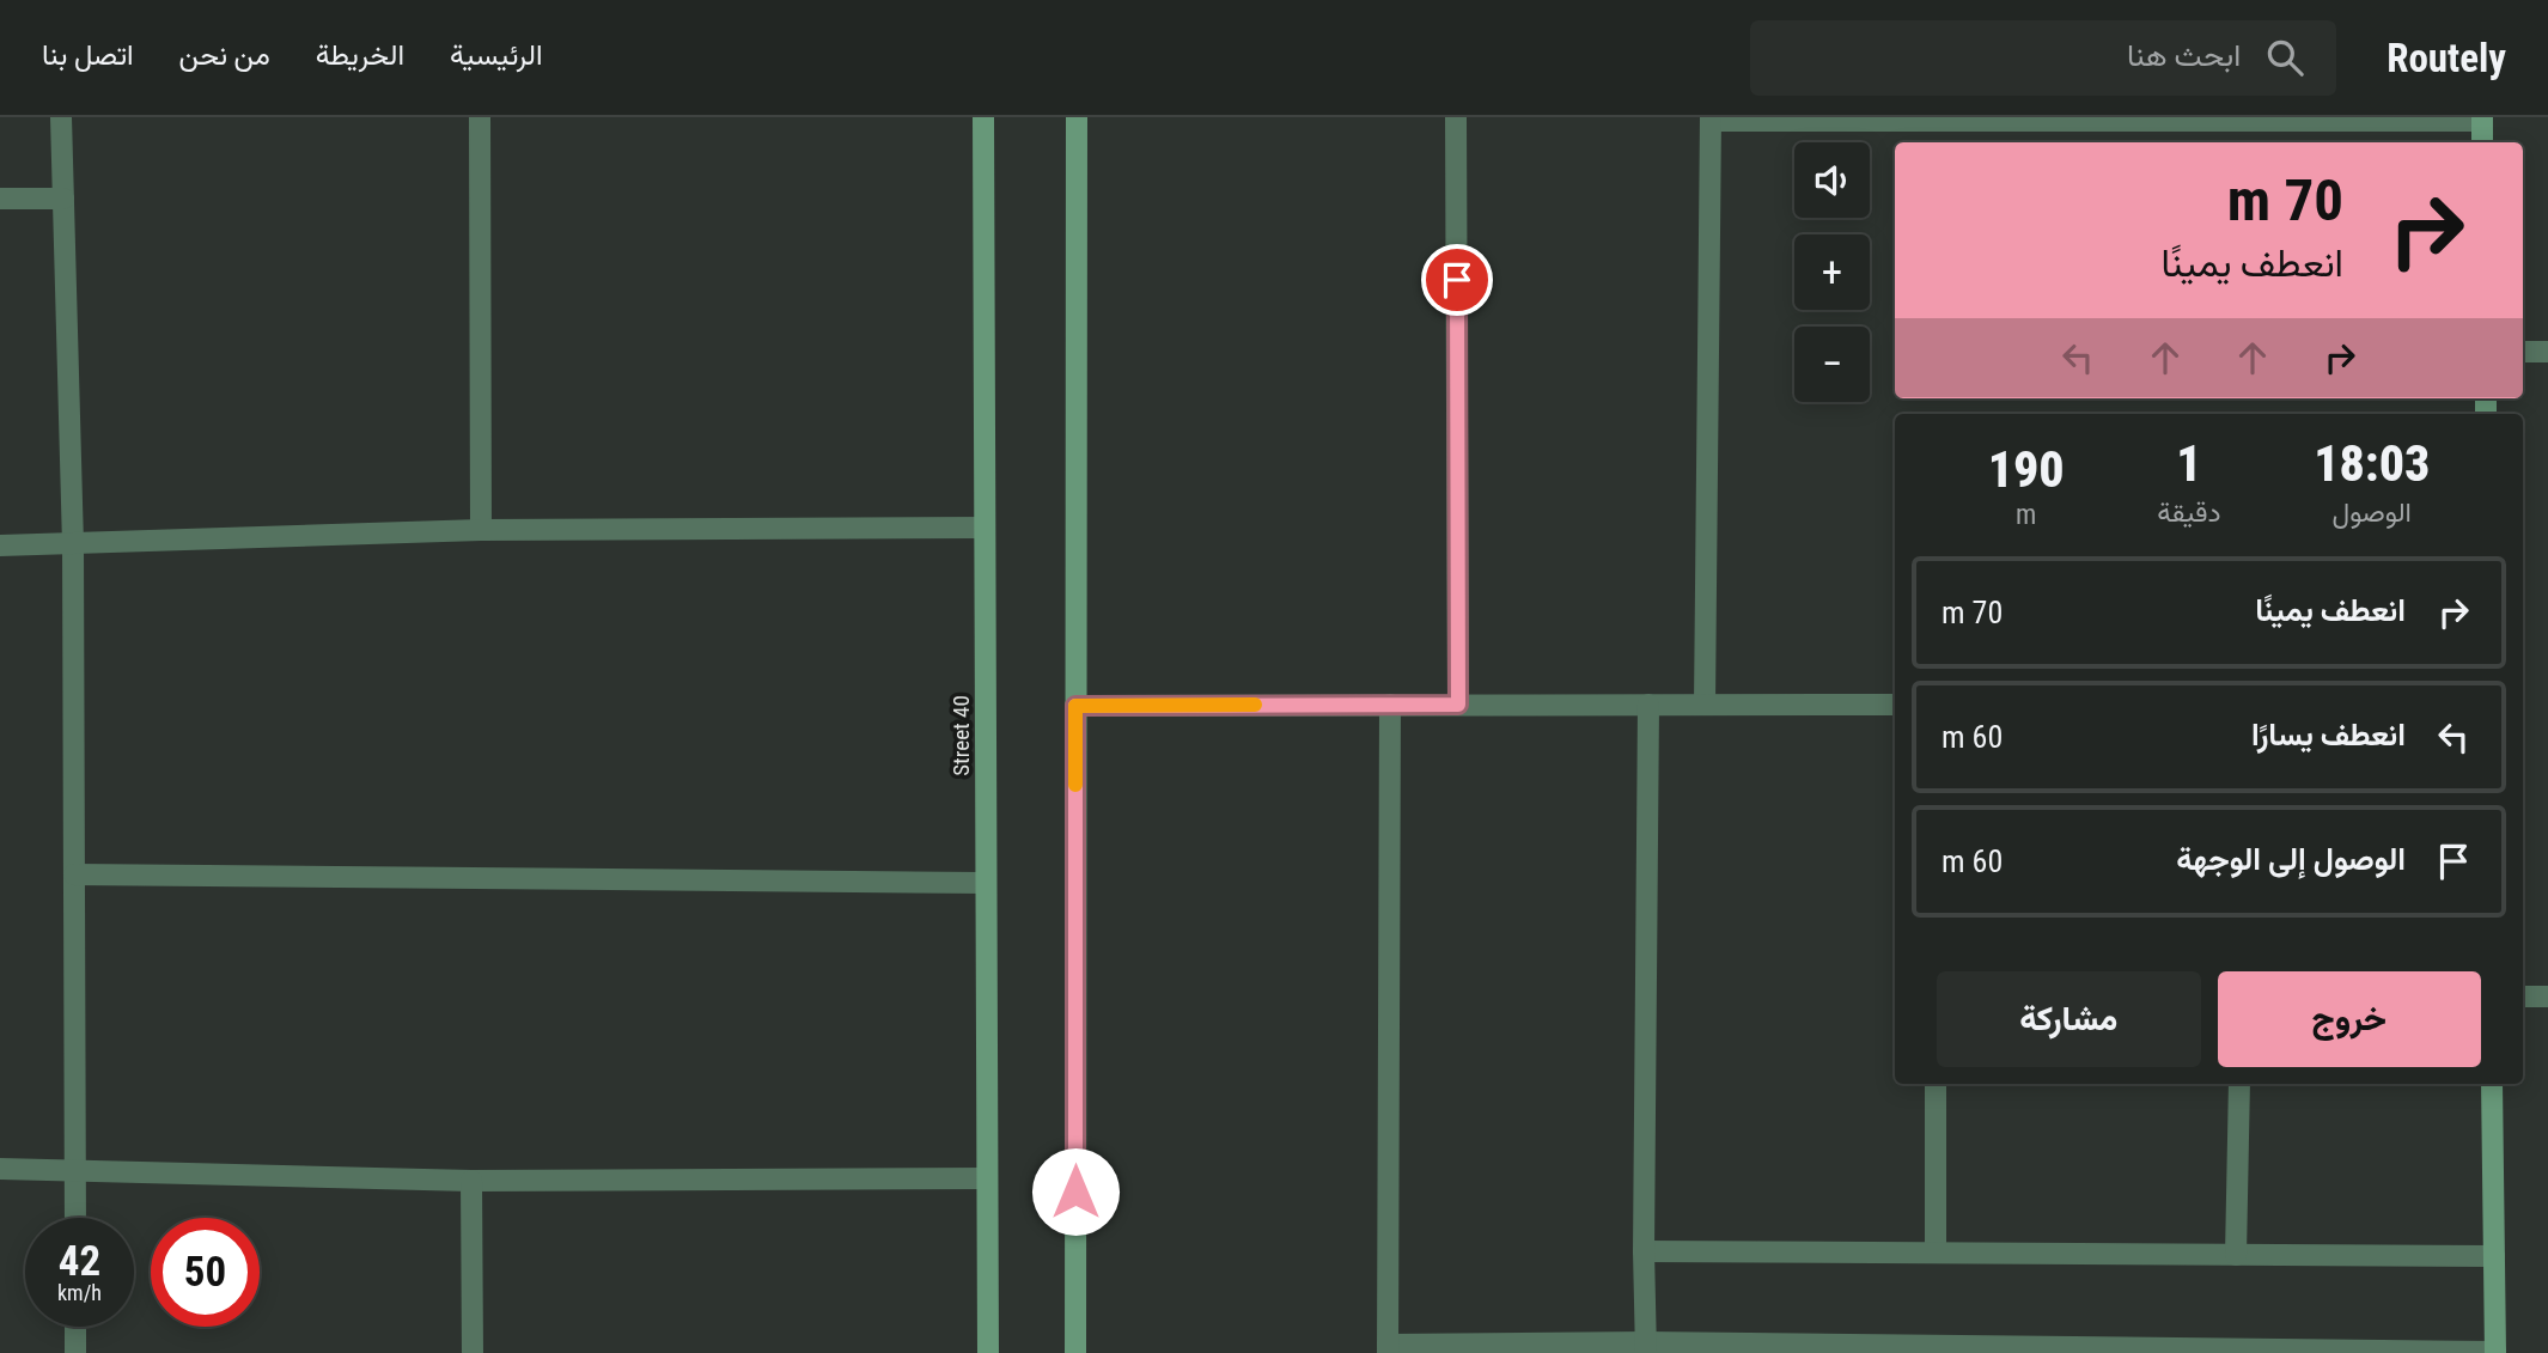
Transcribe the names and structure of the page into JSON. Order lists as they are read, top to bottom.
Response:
{
  "streets": {
    "main road": ["Street 40"]
  },
  "page": {
    "header": "Routely",
    "search": "ابحث هنا",
    "nav": [
      "الرئيسية",
      "الخريطة",
      "من نحن",
      "اتصل بنا"
    ],
    "map_buttons": ["+", "−"],
    "turn": ["70 m", "انعطف يمينًا"],
    "eta": [
      "18:03",
      "الوصول",
      "1",
      "دقيقة",
      "190",
      "m"
    ],
    "list": [
      {
        "name": "انعطف يمينًا",
        "value": "70 m"
      },
      {
        "name": "انعطف يسارًا",
        "value": "60 m"
      },
      {
        "name": "الوصول إلى الوجهة",
        "value": "60 m"
      }
    ],
    "buttons": ["خروج", "مشاركة"],
    "speed": "42 km/h",
    "limit": "50"
  }
}
